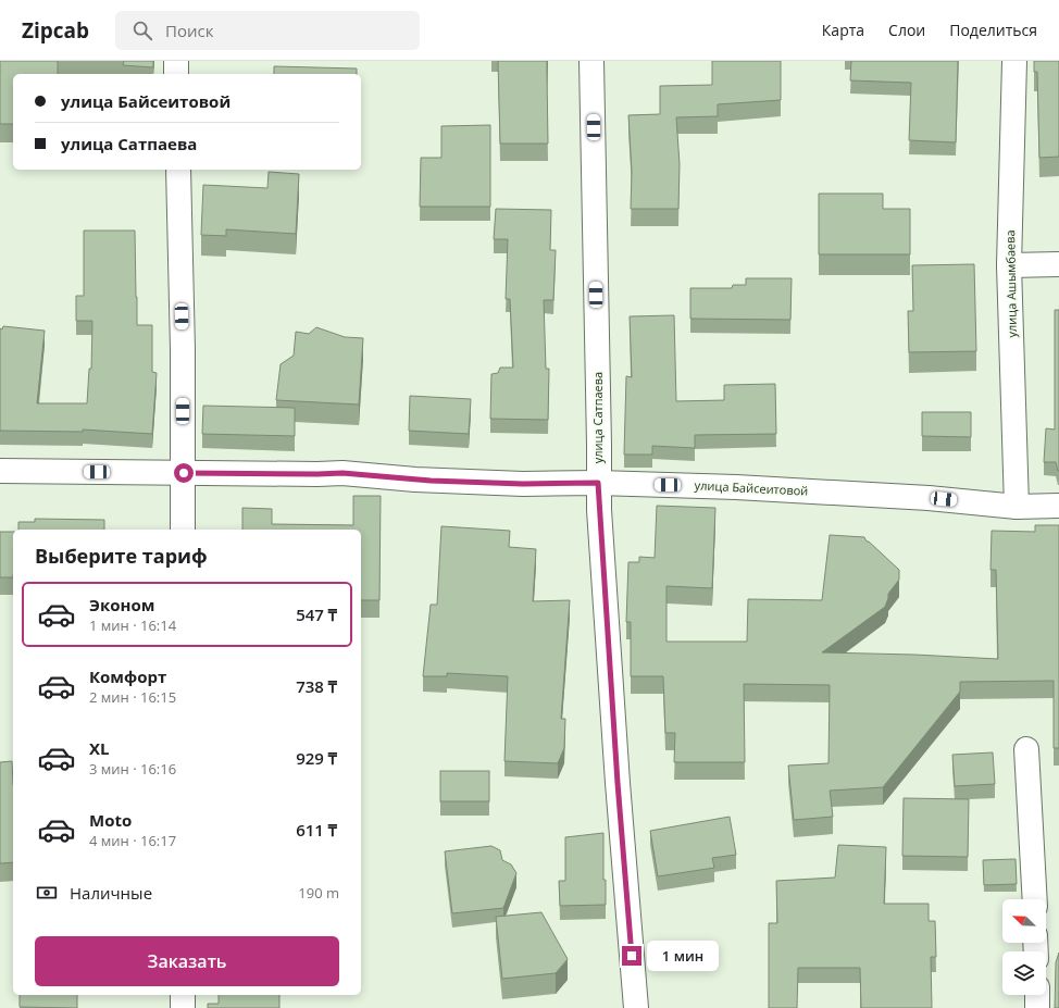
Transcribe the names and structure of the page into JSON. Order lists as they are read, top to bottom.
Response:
{
  "streets": {
    "street": ["улица Ашымбаева", "улица Сатпаева", "улица Байсеитовой"]
  },
  "crossings": [
    ["улица Ашымбаева", "улица Байсеитовой"],
    ["улица Сатпаева", "улица Байсеитовой"]
  ],
  "north": "top left",
  "page": {
    "header": "Zipcab",
    "search": "Поиск",
    "nav": ["Карта", "Слои", "Поделиться"],
    "banner": ["улица Байсеитовой", "улица Сатпаева"],
    "heading": "Выберите тариф",
    "list": [
      {
        "name": "Эконом",
        "note": "1 мин · 16:14",
        "value": "547 ₸"
      },
      {
        "name": "Комфорт",
        "note": "2 мин · 16:15",
        "value": "738 ₸"
      },
      {
        "name": "XL",
        "note": "3 мин · 16:16",
        "value": "929 ₸"
      },
      {
        "name": "Moto",
        "note": "4 мин · 16:17",
        "value": "611 ₸"
      }
    ],
    "pay": ["Наличные", "190 m"],
    "buttons": "Заказать",
    "bubble": "1 мин"
  }
}
